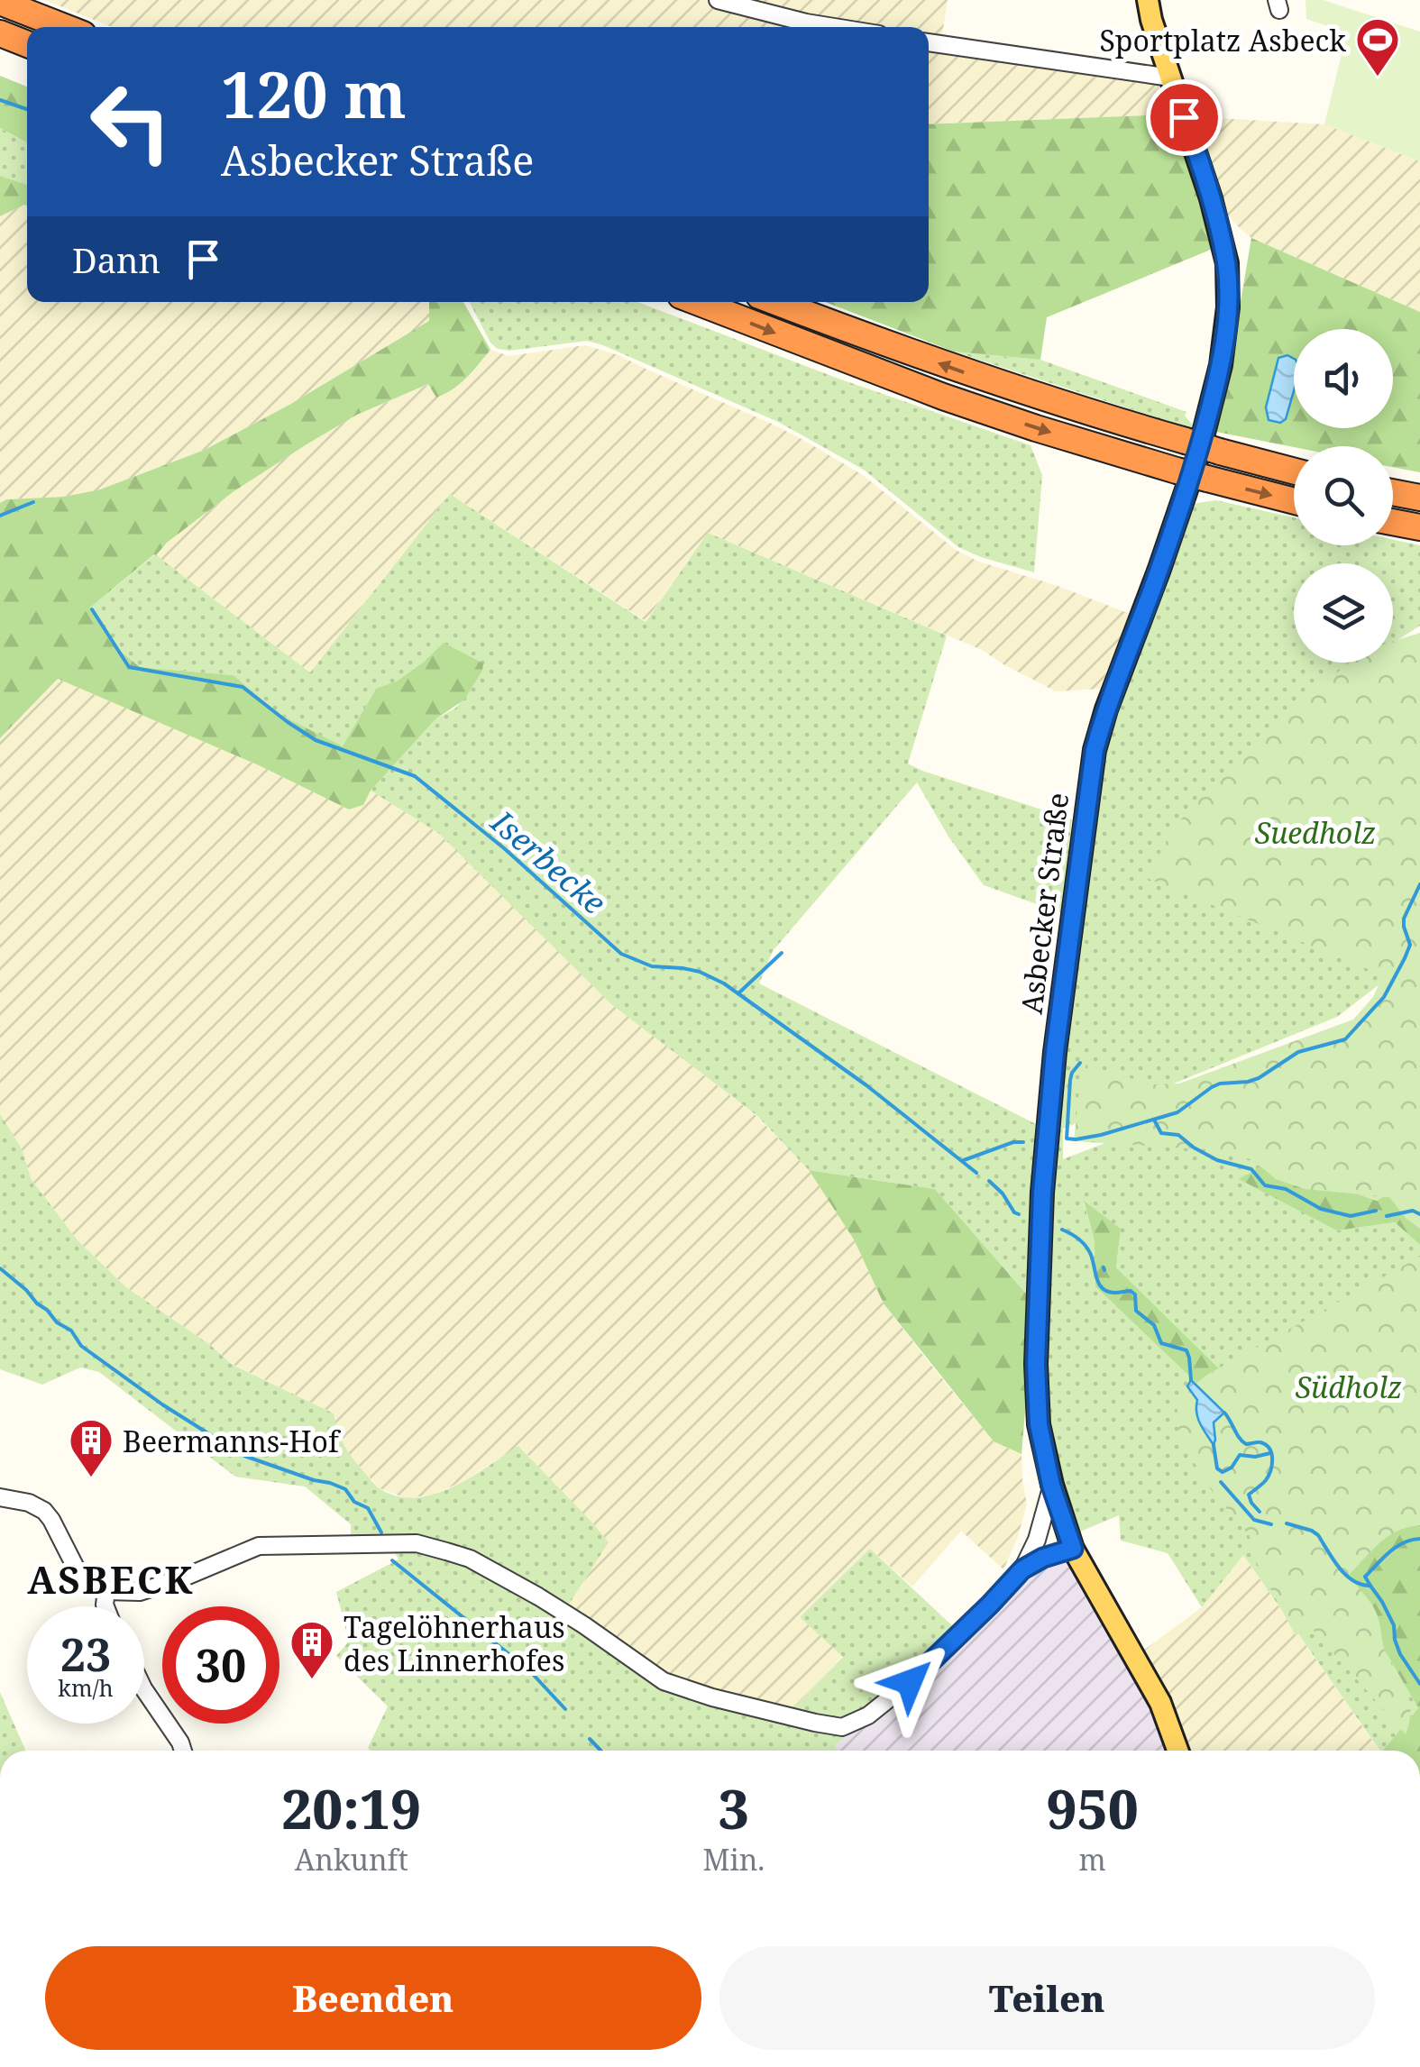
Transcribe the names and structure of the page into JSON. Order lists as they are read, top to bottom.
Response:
{
  "streets": {
    "main road": ["Asbecker Straße"]
  },
  "districts": ["ASBECK"],
  "water": ["Iserbecke"],
  "parks": ["Suedholz", "Südholz"],
  "places": {
    "sports": ["Sportplatz Asbeck"],
    "building": ["Beermanns-Hof", "Tagelöhnerhaus des Linnerhofes"]
  },
  "page": {
    "turn": ["120 m", "Asbecker Straße"],
    "then": "Dann",
    "speed": "23 km/h",
    "limit": "30",
    "eta": [
      "20:19",
      "Ankunft",
      "3",
      "Min.",
      "950",
      "m"
    ],
    "buttons": ["Beenden", "Teilen"]
  }
}
